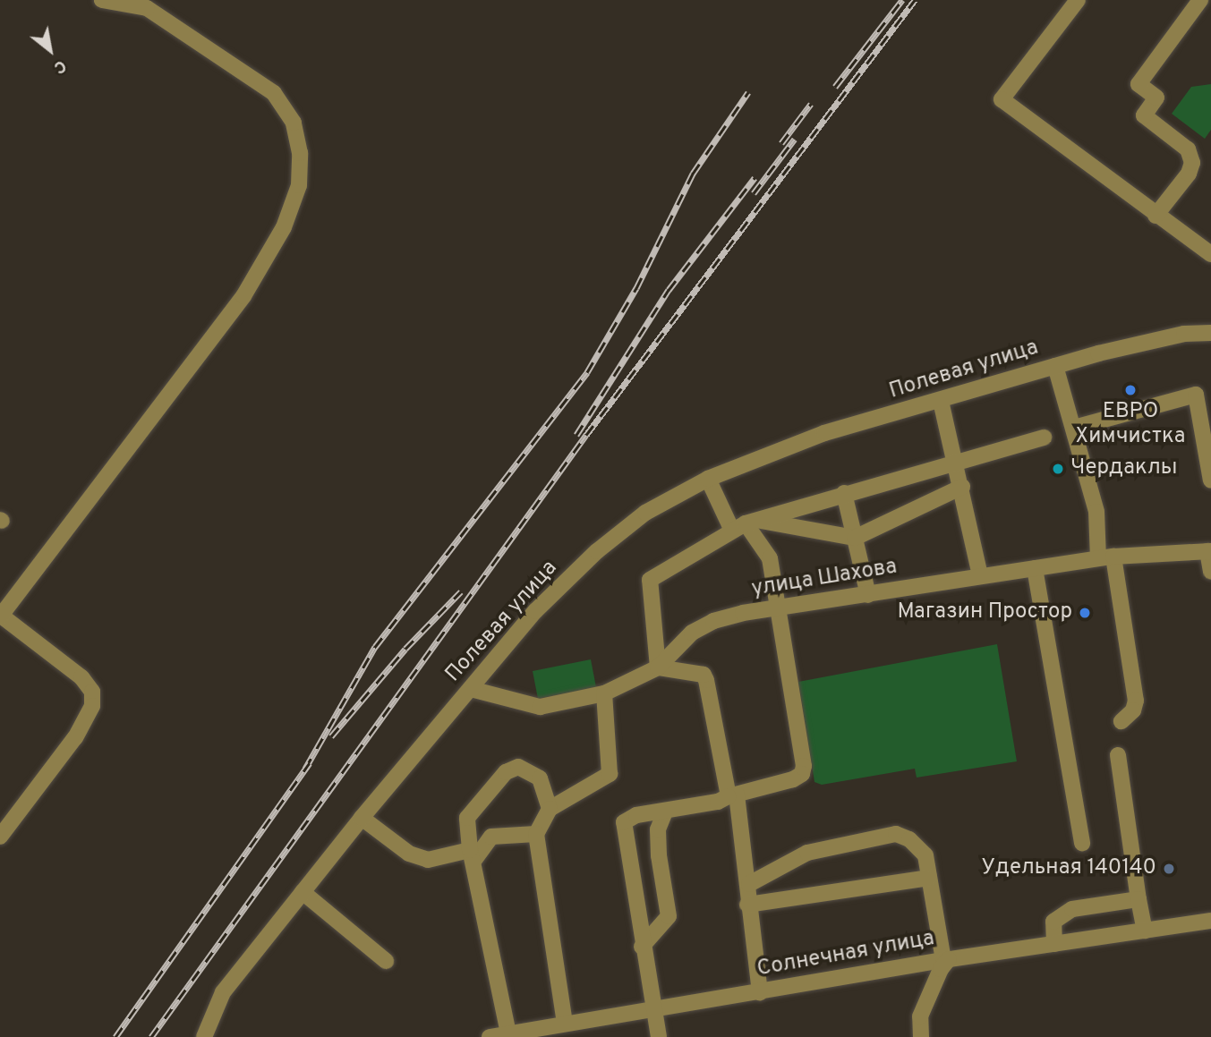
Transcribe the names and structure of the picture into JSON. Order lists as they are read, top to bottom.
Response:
{
  "streets": {
    "street": ["Полевая улица", "улица Шахова", "Солнечная улица"]
  },
  "crossings": [
    ["Полевая улица", "улица Шахова"]
  ],
  "places": [
    "ЕВРО Химчистка",
    "Чердаклы",
    "Магазин Простор",
    "Удельная 140140"
  ],
  "north": "bottom right"
}
